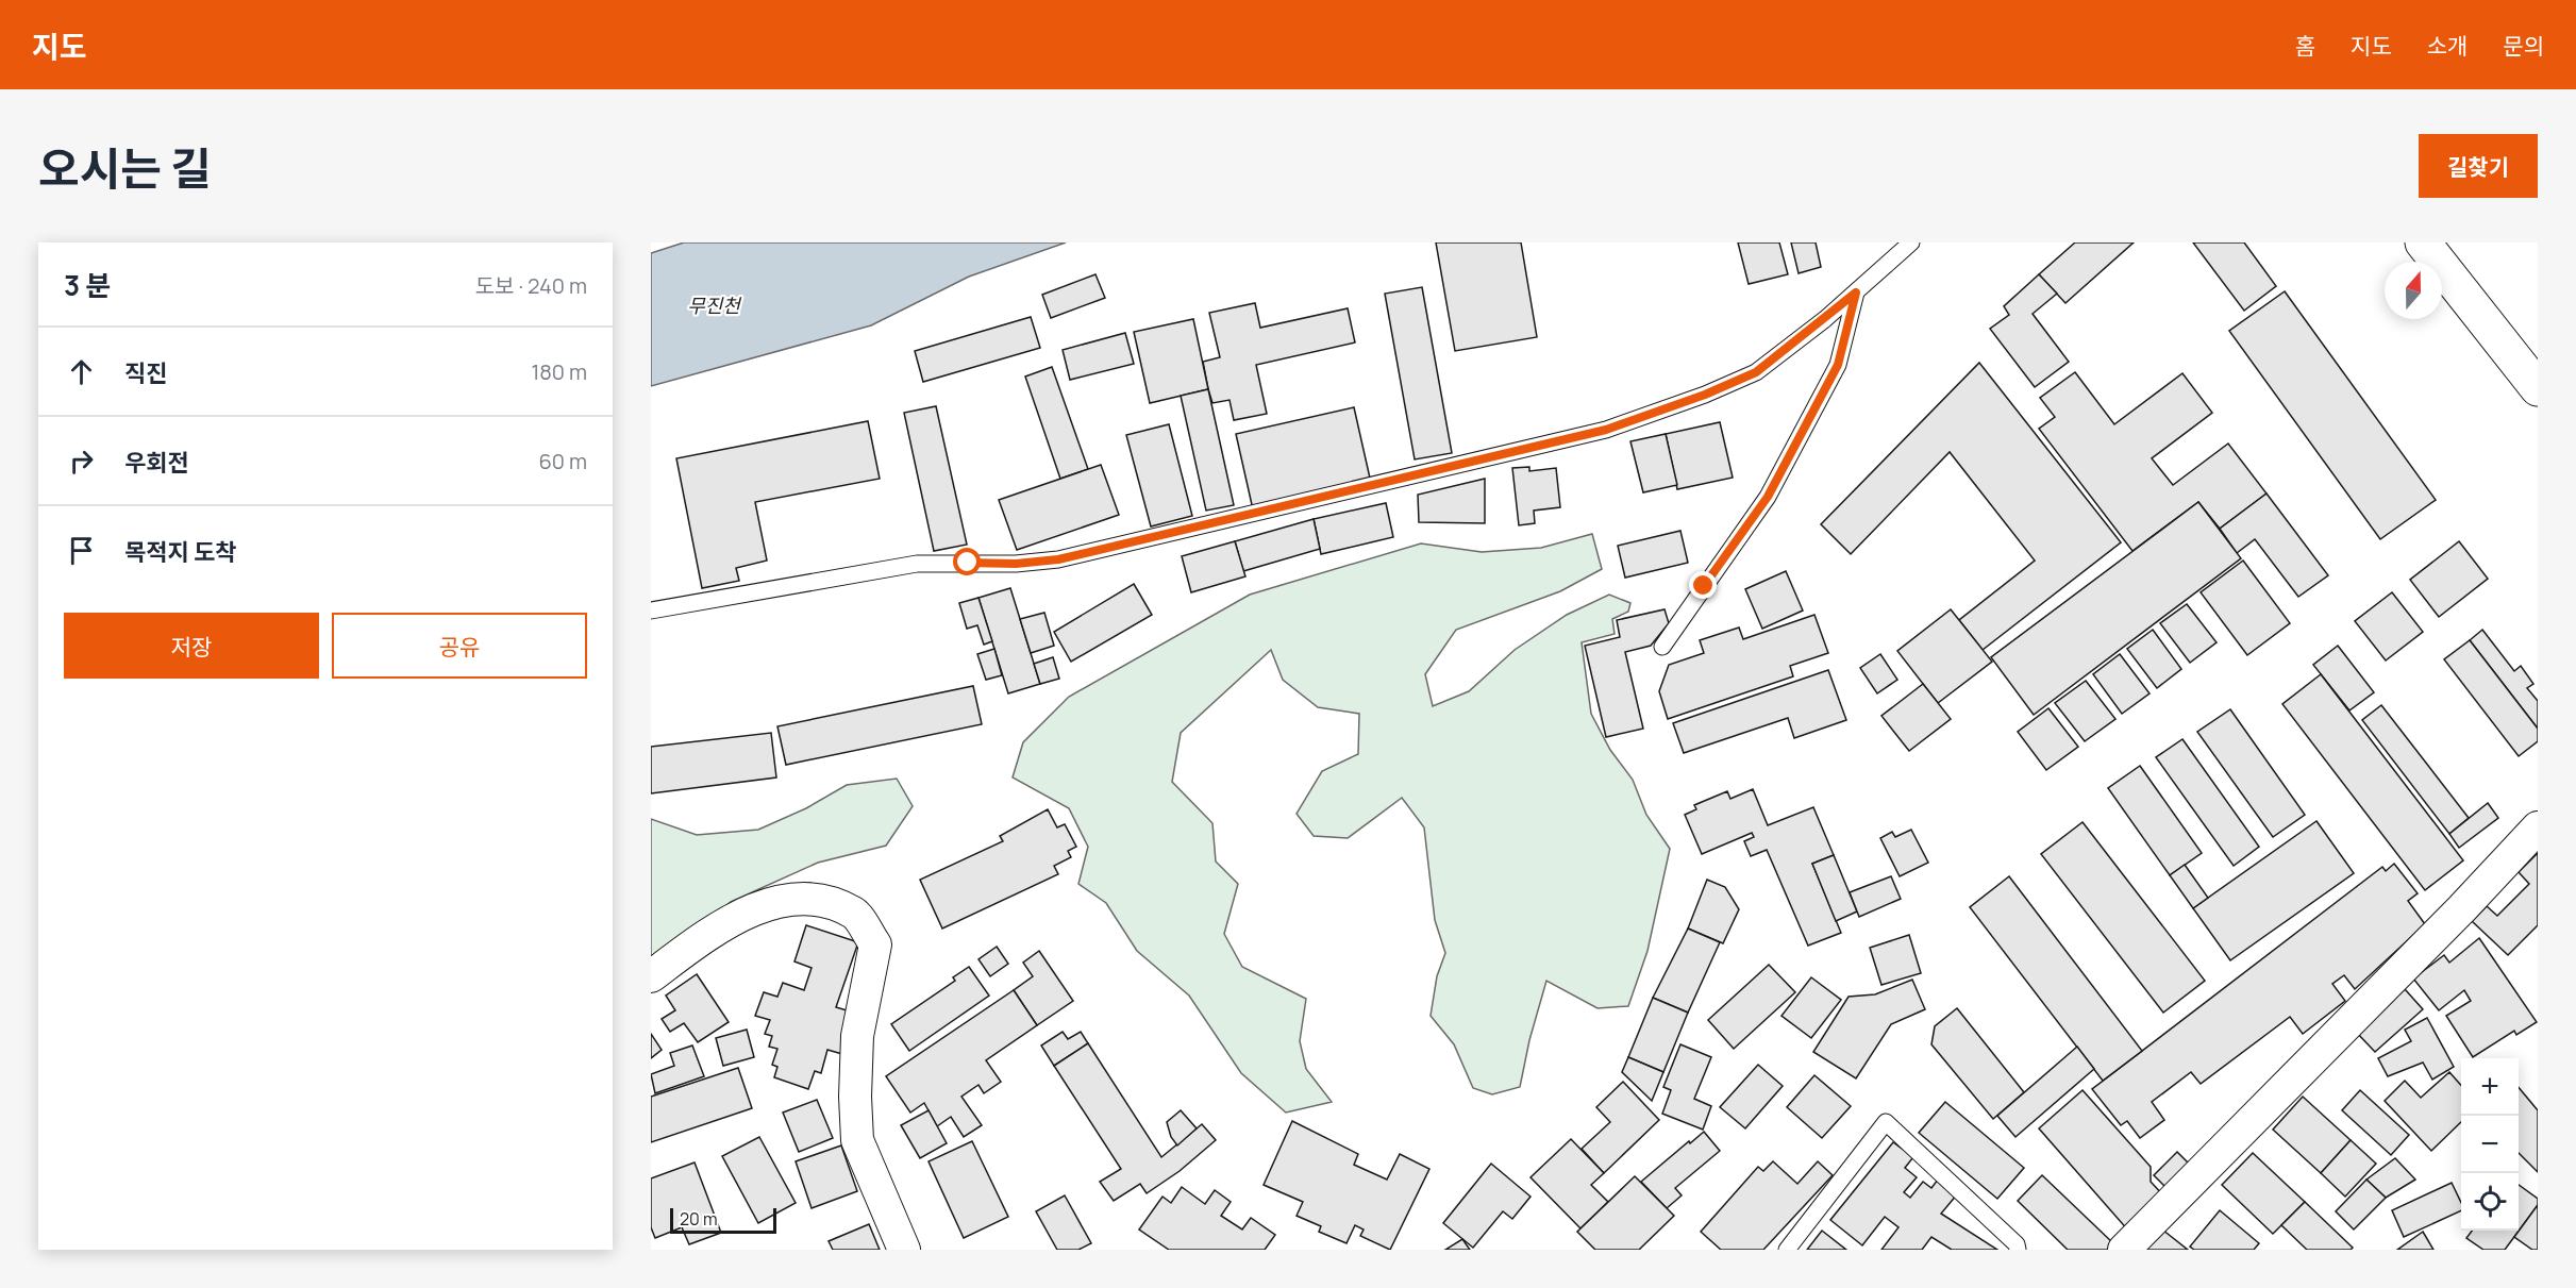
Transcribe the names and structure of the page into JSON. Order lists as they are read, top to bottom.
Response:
{
  "water": ["무진천"],
  "scale_bar": "20 m",
  "north": "top",
  "page": {
    "header": "지도",
    "nav": [
      "홈",
      "지도",
      "소개",
      "문의"
    ],
    "title": "오시는 길",
    "buttons": [
      "길찾기",
      ["저장", "공유"]
    ],
    "heading": ["3 분", "도보 · 240 m"],
    "list": [
      ["직진", "180 m"],
      ["우회전", "60 m"],
      "목적지 도착"
    ],
    "map_buttons": ["+", "−"],
    "scale": "20 m"
  }
}
